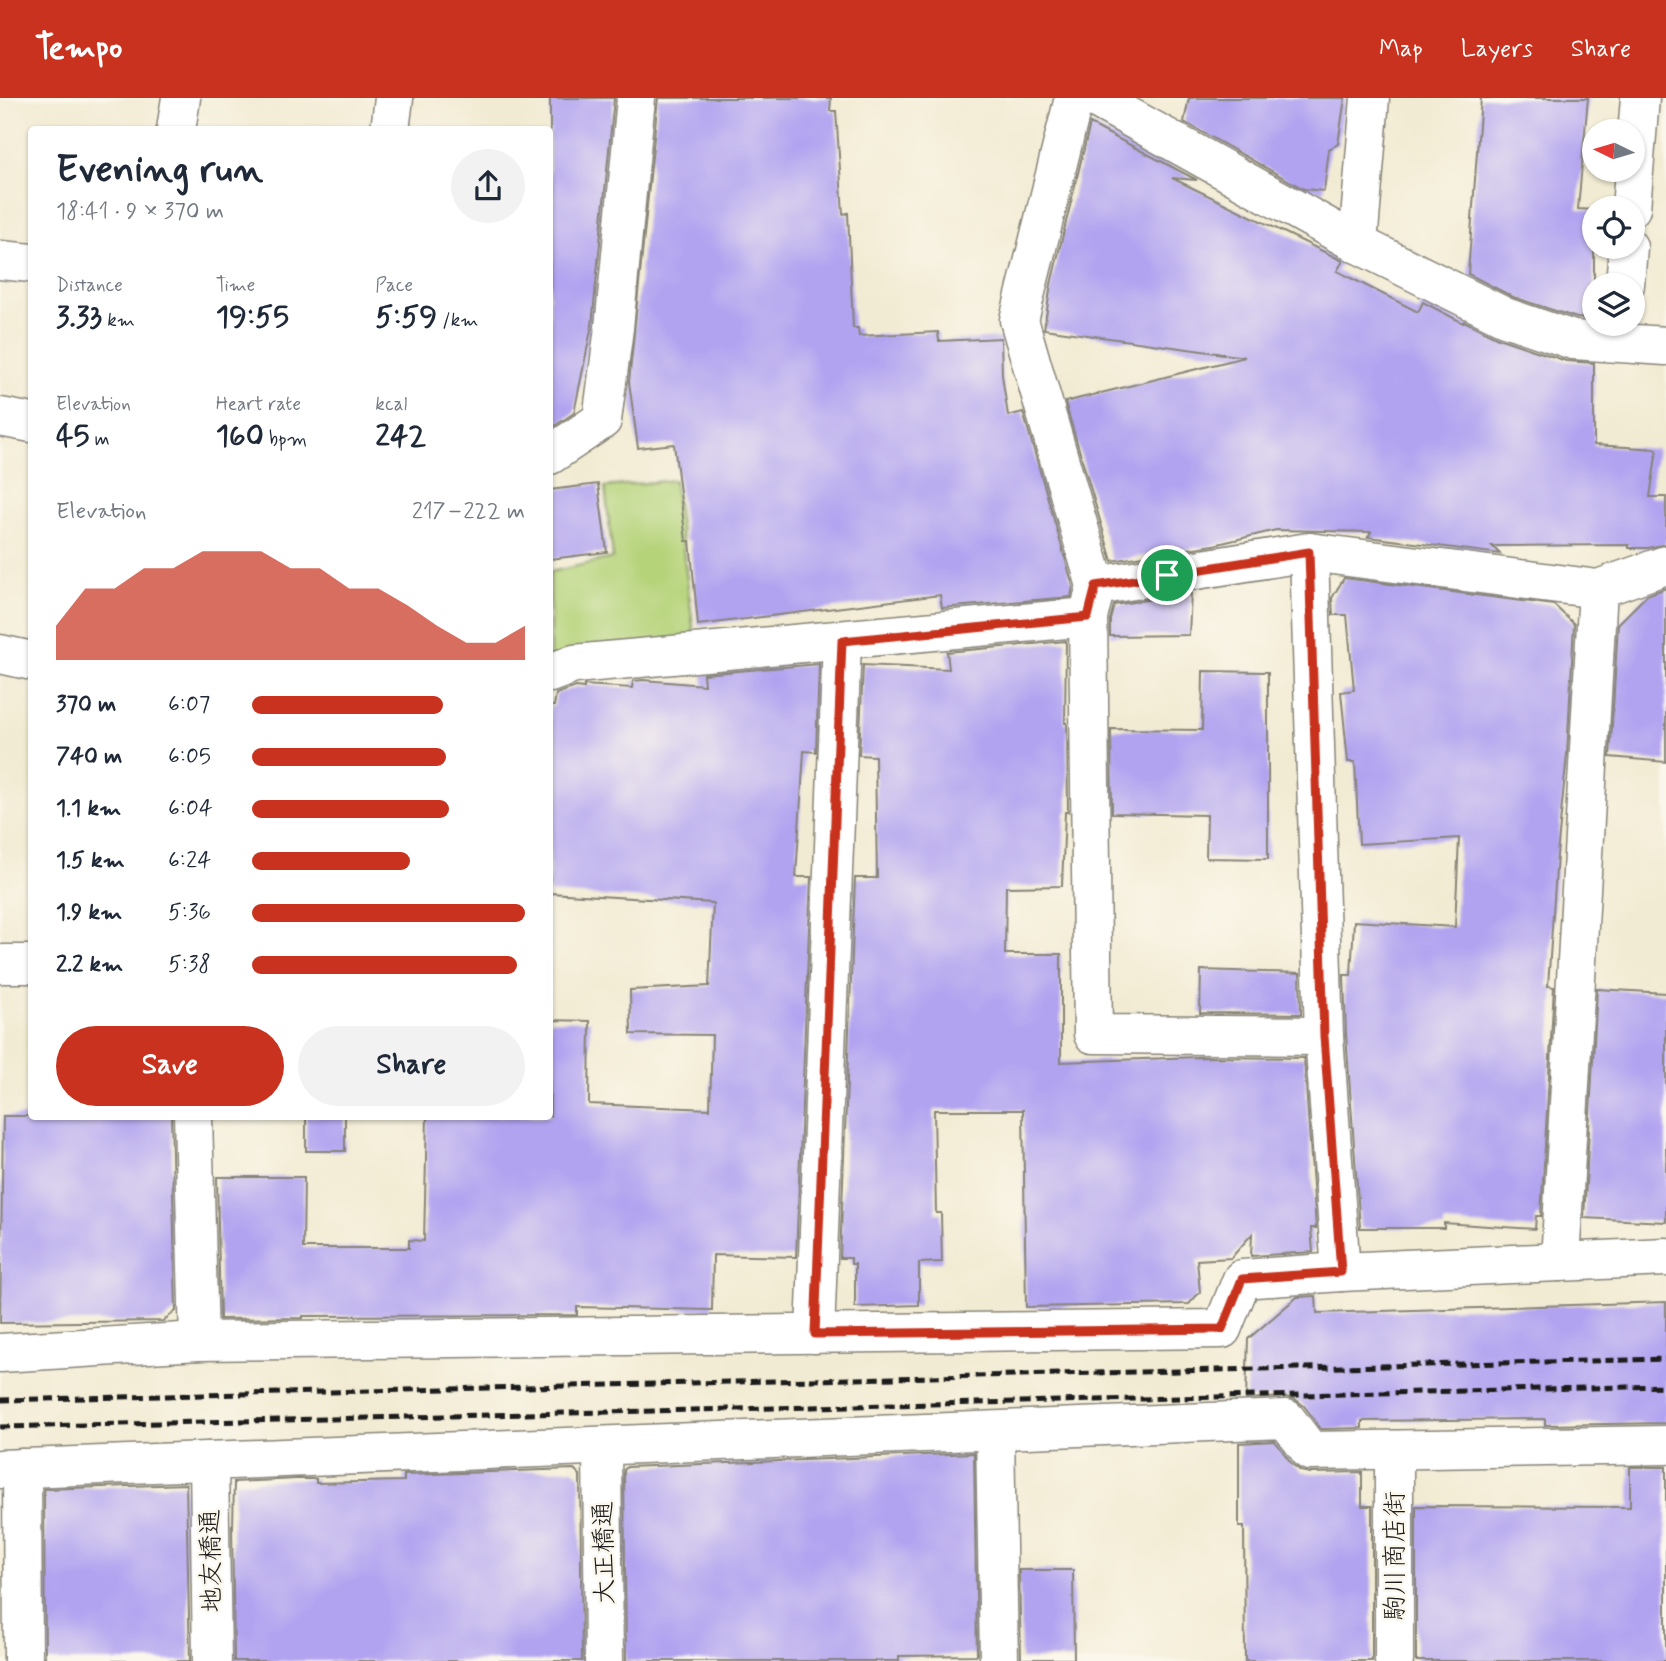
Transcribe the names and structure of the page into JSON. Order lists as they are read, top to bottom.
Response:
{
  "streets": {
    "street": ["大正橋通", "駒川商店街", "地友橋通"]
  },
  "north": "left",
  "page": {
    "header": "Tempo",
    "nav": ["Map", "Layers", "Share"],
    "heading": ["Evening run", "18:41 · 9 × 370 m"],
    "stats": [
      ["Distance", "3.33 km"],
      ["Time", "19:55"],
      ["Pace", "5:59 /km"],
      ["Elevation", "45 m"],
      ["Heart rate", "160 bpm"],
      ["kcal", "242"]
    ],
    "chart": ["Elevation", "217–222 m"],
    "list": [
      {
        "name": "370 m",
        "note": "6:07"
      },
      {
        "name": "740 m",
        "note": "6:05"
      },
      {
        "name": "1.1 km",
        "note": "6:04"
      },
      {
        "name": "1.5 km",
        "note": "6:24"
      },
      {
        "name": "1.9 km",
        "note": "5:36"
      },
      {
        "name": "2.2 km",
        "note": "5:38"
      }
    ],
    "buttons": ["Save", "Share"]
  }
}
